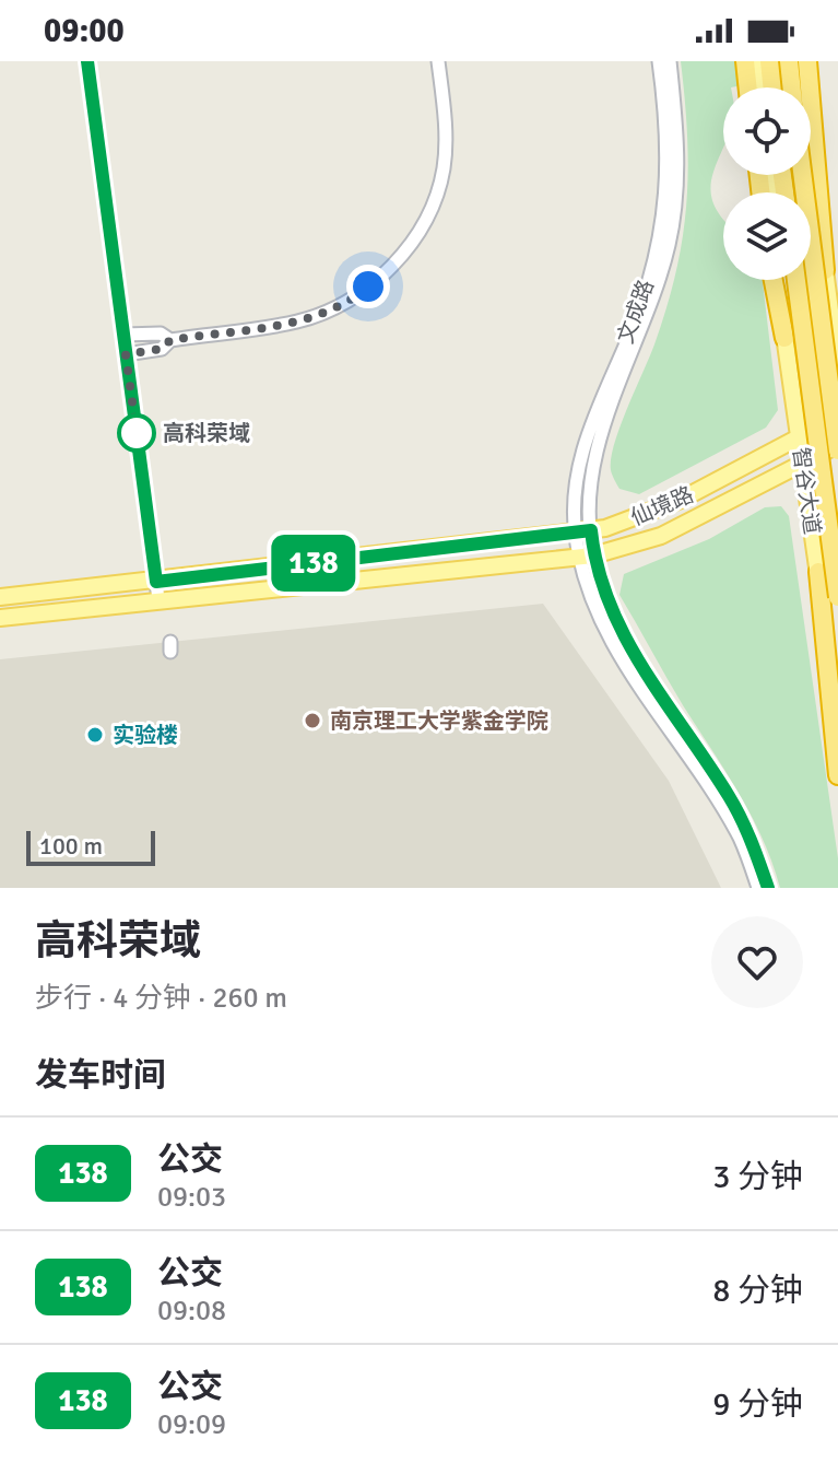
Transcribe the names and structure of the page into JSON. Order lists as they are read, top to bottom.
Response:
{
  "streets": {
    "highway": ["智谷大道"],
    "main road": ["仙境路"],
    "street": ["文成路"]
  },
  "crossings": [
    ["文成路", "仙境路"],
    ["智谷大道", "仙境路"]
  ],
  "places": ["高科荣域", "南京理工大学紫金学院", "实验楼"],
  "lines": ["bus line 138"],
  "scale_bar": "100 m",
  "page": {
    "status": "09:00",
    "on_map": "138",
    "scale": "100 m",
    "heading": [
      ["高科荣域", "步行 · 4 分钟 · 260 m"],
      "发车时间"
    ],
    "list": [
      {
        "mark": "138",
        "name": "公交",
        "note": "09:03",
        "value": "3 分钟"
      },
      {
        "mark": "138",
        "name": "公交",
        "note": "09:08",
        "value": "8 分钟"
      },
      {
        "mark": "138",
        "name": "公交",
        "note": "09:09",
        "value": "9 分钟"
      }
    ]
  }
}
